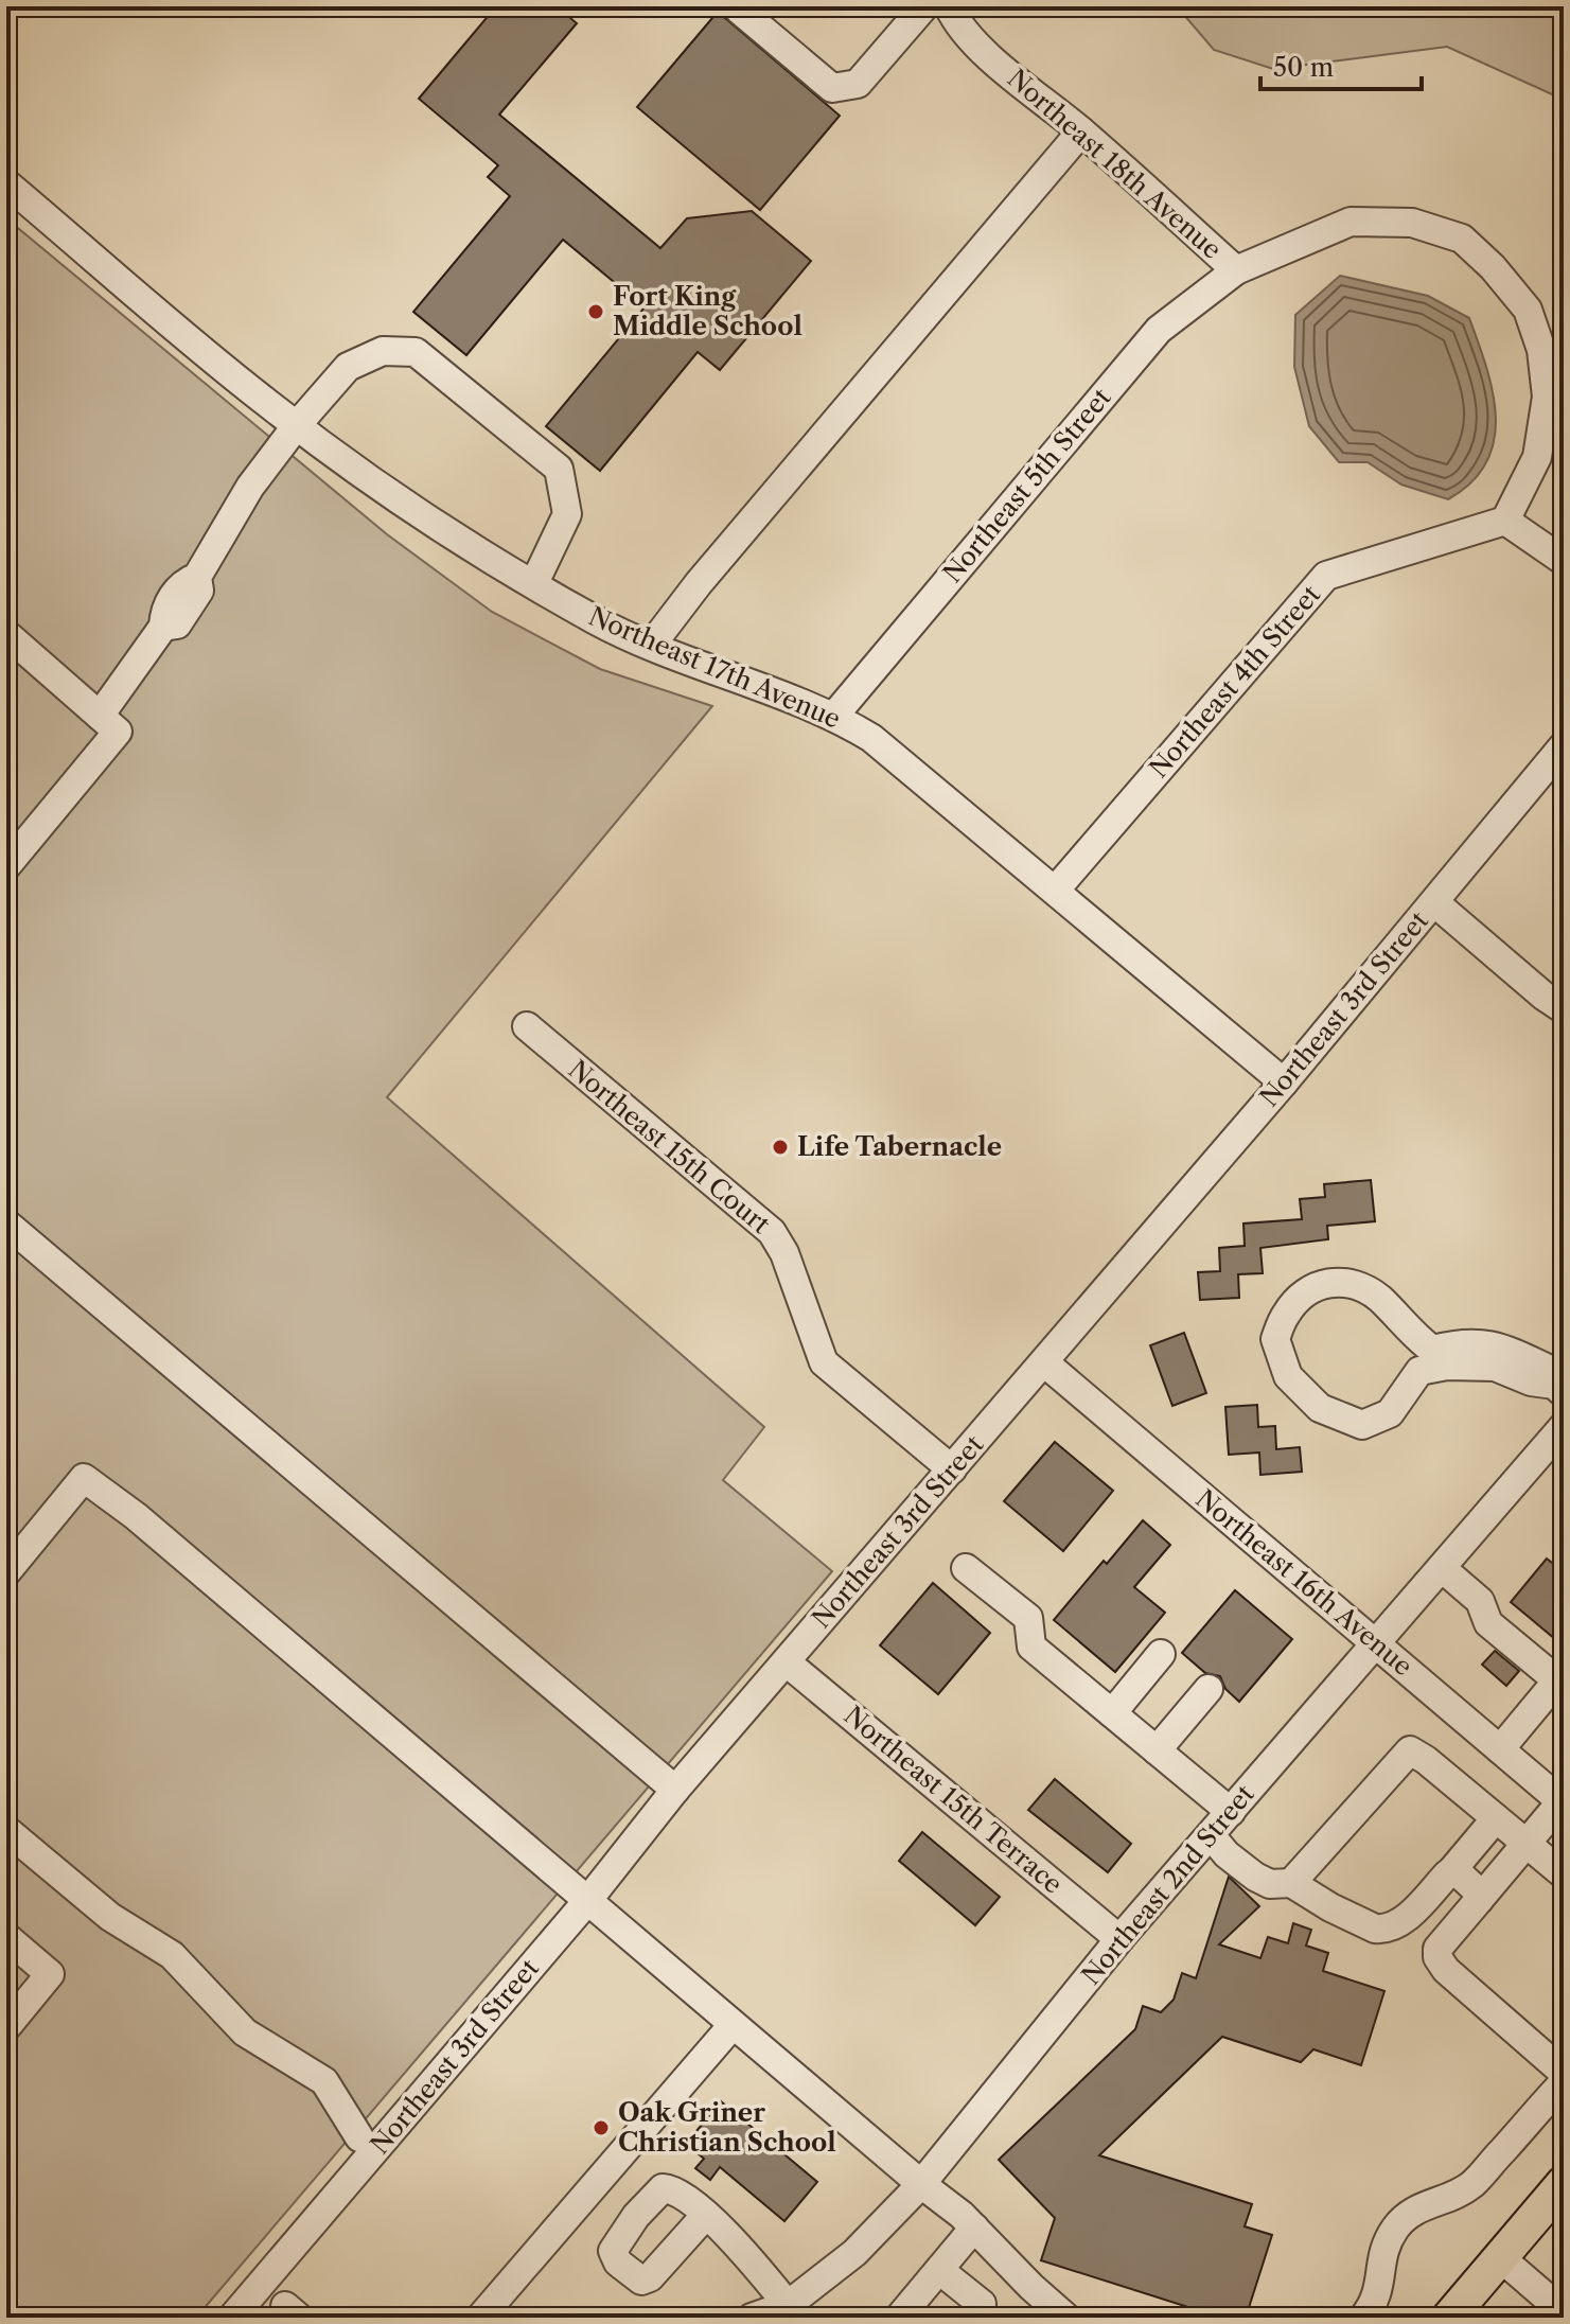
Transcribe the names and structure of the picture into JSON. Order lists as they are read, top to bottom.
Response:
{
  "streets": {
    "street": [
      "Northeast 18th Avenue",
      "Northeast 5th Street",
      "Northeast 17th Avenue",
      "Northeast 4th Street",
      "Northeast 3rd Street",
      "Northeast 15th Court",
      "Northeast 16th Avenue",
      "Northeast 15th Terrace",
      "Northeast 2nd Street"
    ]
  },
  "crossings": [
    ["Northeast 18th Avenue", "Northeast 5th Street"],
    ["Northeast 18th Avenue", "Northeast 4th Street"],
    ["Northeast 5th Street", "Northeast 17th Avenue"],
    ["Northeast 17th Avenue", "Northeast 4th Street"],
    ["Northeast 17th Avenue", "Northeast 3rd Street"],
    ["Northeast 3rd Street", "Northeast 15th Court"],
    ["Northeast 3rd Street", "Northeast 16th Avenue"],
    ["Northeast 3rd Street", "Northeast 15th Terrace"],
    ["Northeast 16th Avenue", "Northeast 2nd Street"],
    ["Northeast 15th Terrace", "Northeast 2nd Street"]
  ],
  "places": ["Fort King Middle School", "Life Tabernacle", "Oak Griner Christian School"],
  "scale_bar": "50 m"
}
